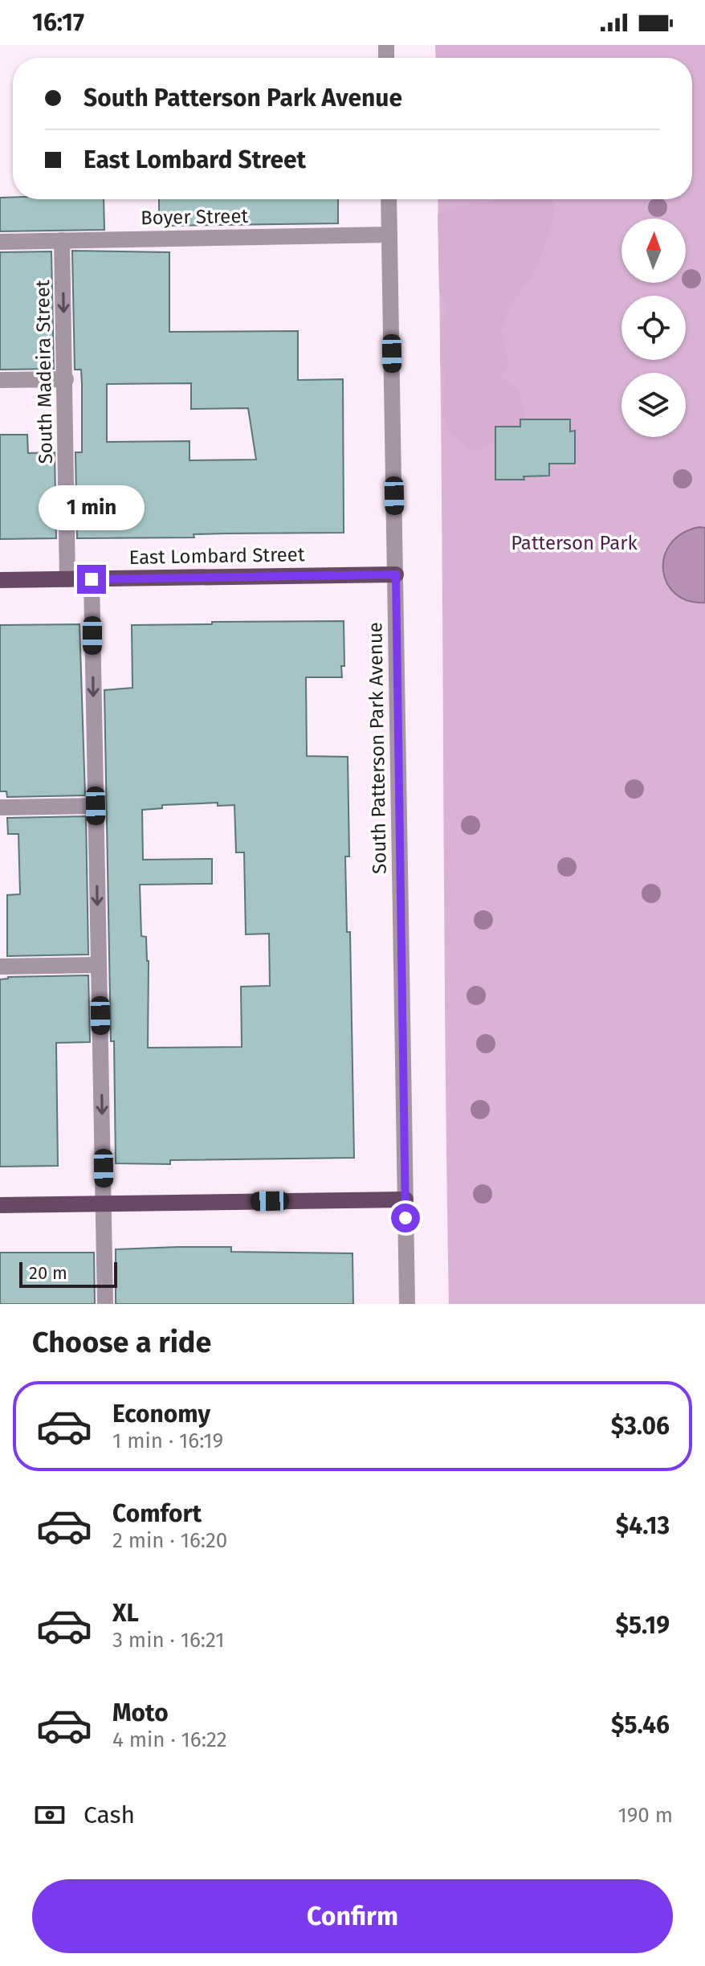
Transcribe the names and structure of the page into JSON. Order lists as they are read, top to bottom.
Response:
{
  "streets": {
    "main road": ["East Lombard Street"],
    "street": ["Boyer Street", "South Madeira Street", "South Patterson Park Avenue"]
  },
  "crossings": [
    ["Boyer Street", "South Madeira Street"],
    ["Boyer Street", "South Patterson Park Avenue"],
    ["South Madeira Street", "East Lombard Street"],
    ["East Lombard Street", "South Patterson Park Avenue"]
  ],
  "one_way": ["South Madeira Street"],
  "parks": ["Patterson Park"],
  "scale_bar": "20 m",
  "north": "top",
  "page": {
    "status": "16:17",
    "banner": ["South Patterson Park Avenue", "East Lombard Street"],
    "bubble": "1 min",
    "scale": "20 m",
    "heading": "Choose a ride",
    "list": [
      {
        "name": "Economy",
        "note": "1 min · 16:19",
        "value": "$3.06"
      },
      {
        "name": "Comfort",
        "note": "2 min · 16:20",
        "value": "$4.13"
      },
      {
        "name": "XL",
        "note": "3 min · 16:21",
        "value": "$5.19"
      },
      {
        "name": "Moto",
        "note": "4 min · 16:22",
        "value": "$5.46"
      }
    ],
    "pay": ["Cash", "190 m"],
    "buttons": "Confirm"
  }
}
